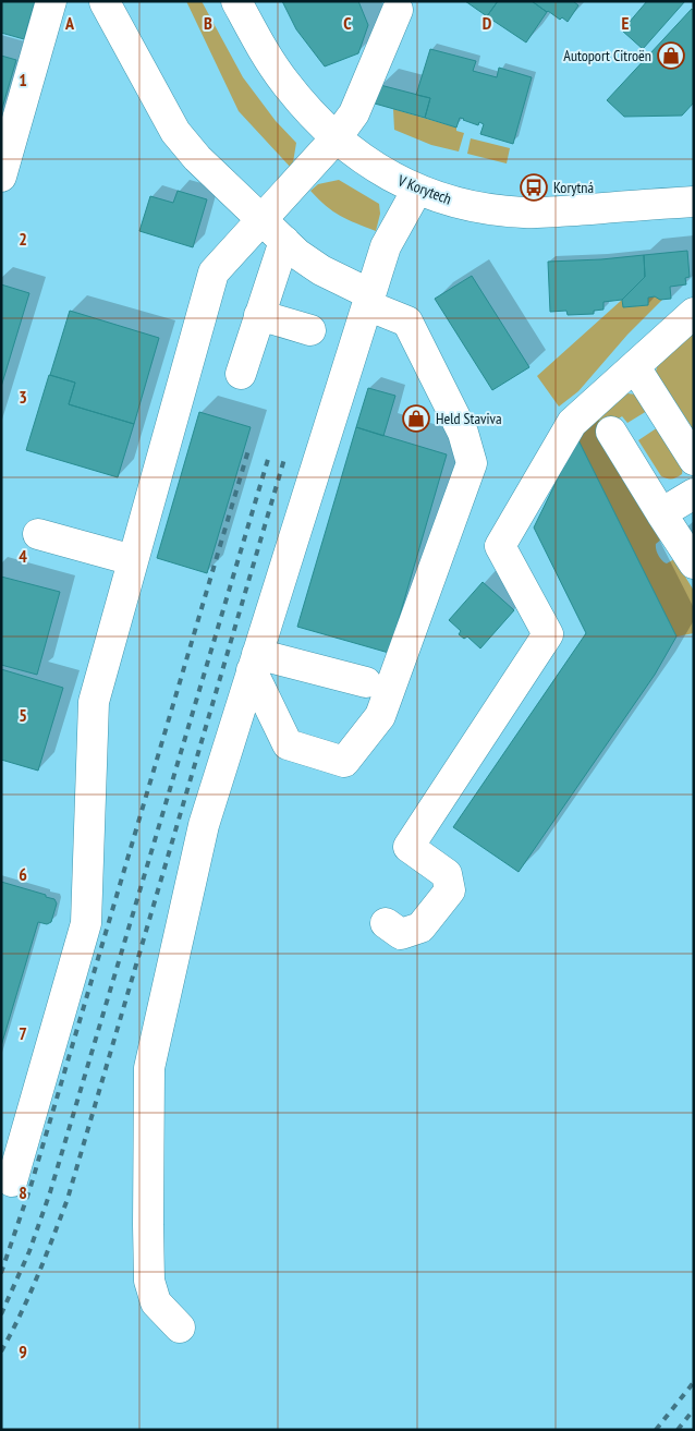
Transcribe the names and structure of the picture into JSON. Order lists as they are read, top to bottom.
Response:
{
  "streets": {
    "street": ["V Korytech"]
  },
  "places": {
    "shop": ["Autoport Citroën", "Held Staviva"],
    "bus stop": ["Korytná"]
  },
  "grid": {
    "columns": [
      "A",
      "B",
      "C",
      "D",
      "E"
    ],
    "rows": [
      "1",
      "2",
      "3",
      "4",
      "5",
      "6",
      "7",
      "8",
      "9"
    ]
  }
}
